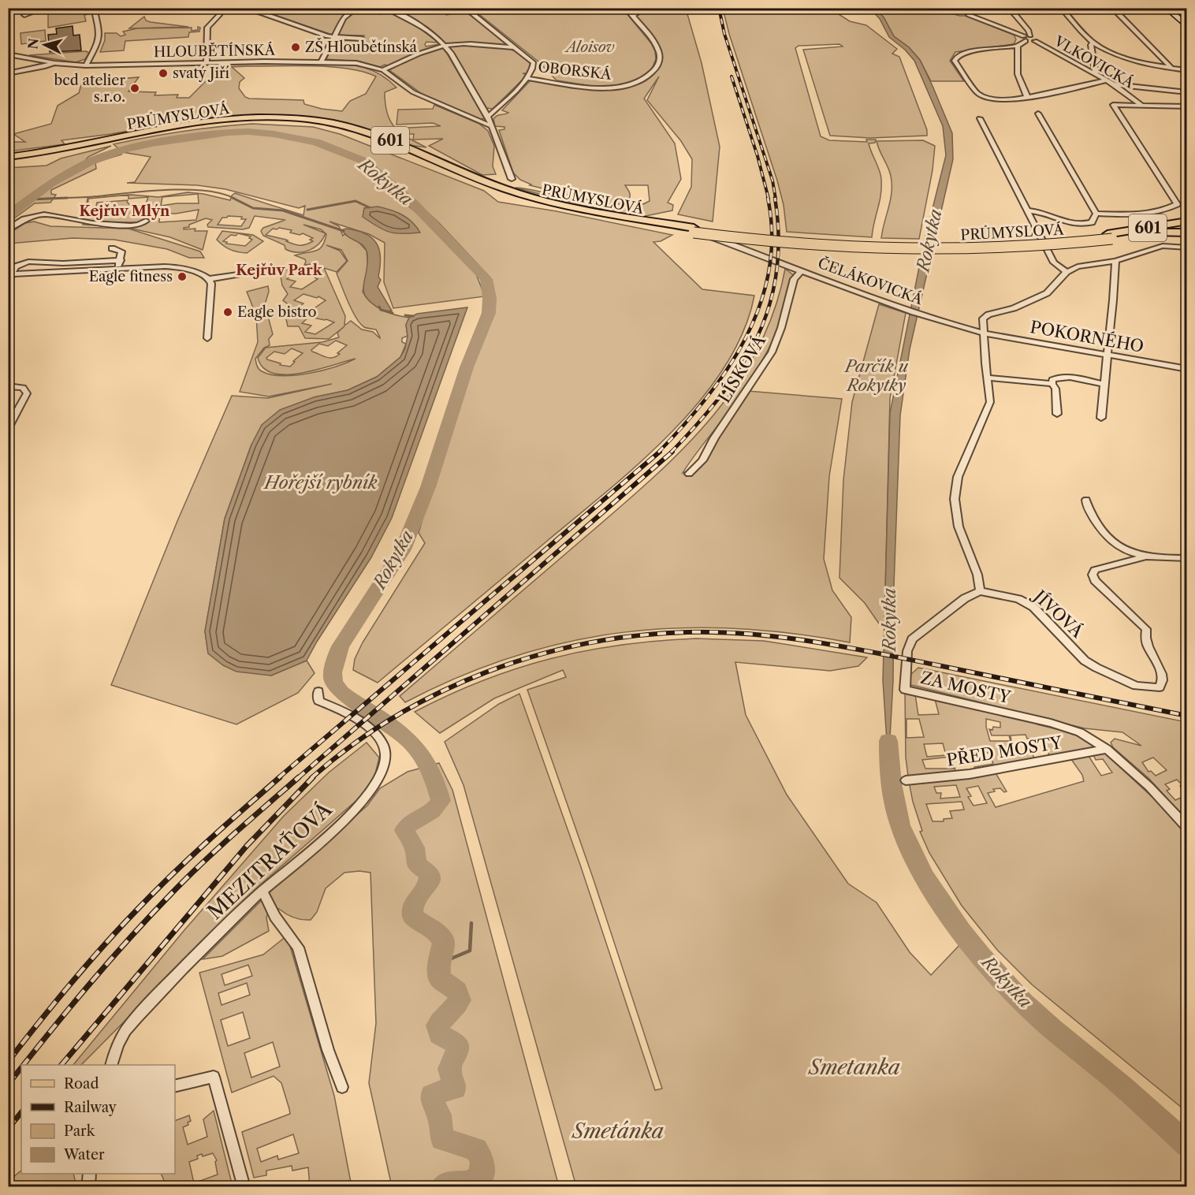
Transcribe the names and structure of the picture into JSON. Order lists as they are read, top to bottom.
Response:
{
  "streets": {
    "main road": ["PRŮMYSLOVÁ", "601"],
    "street": [
      "HLOUBĚTÍNSKÁ",
      "VLKOVICKÁ",
      "OBORSKÁ",
      "ČELÁKOVICKÁ",
      "POKORNÉHO",
      "LÍSKOVÁ",
      "JÍVOVÁ",
      "ZA MOSTY",
      "PŘED MOSTY",
      "MEZITRAŤOVÁ"
    ]
  },
  "crossings": [
    ["PRŮMYSLOVÁ", "ČELÁKOVICKÁ"],
    ["ČELÁKOVICKÁ", "POKORNÉHO"],
    ["ČELÁKOVICKÁ", "LÍSKOVÁ"],
    ["JÍVOVÁ", "ZA MOSTY"],
    ["ZA MOSTY", "PŘED MOSTY"]
  ],
  "districts": ["Kejřův Mlýn", "Kejřův Park"],
  "water": ["Rokytka", "Hořejší rybník"],
  "parks": [
    "Aloisov",
    "Parčík u Rokytky",
    "Smetanka",
    "Smetánka"
  ],
  "places": [
    "ZŠ Hloubětínská",
    "svatý Jiří",
    "bcd atelier s.r.o.",
    "Eagle fitness",
    "Eagle bistro"
  ],
  "legend": [
    "Road",
    "Railway",
    "Park",
    "Water"
  ],
  "north": "left"
}
